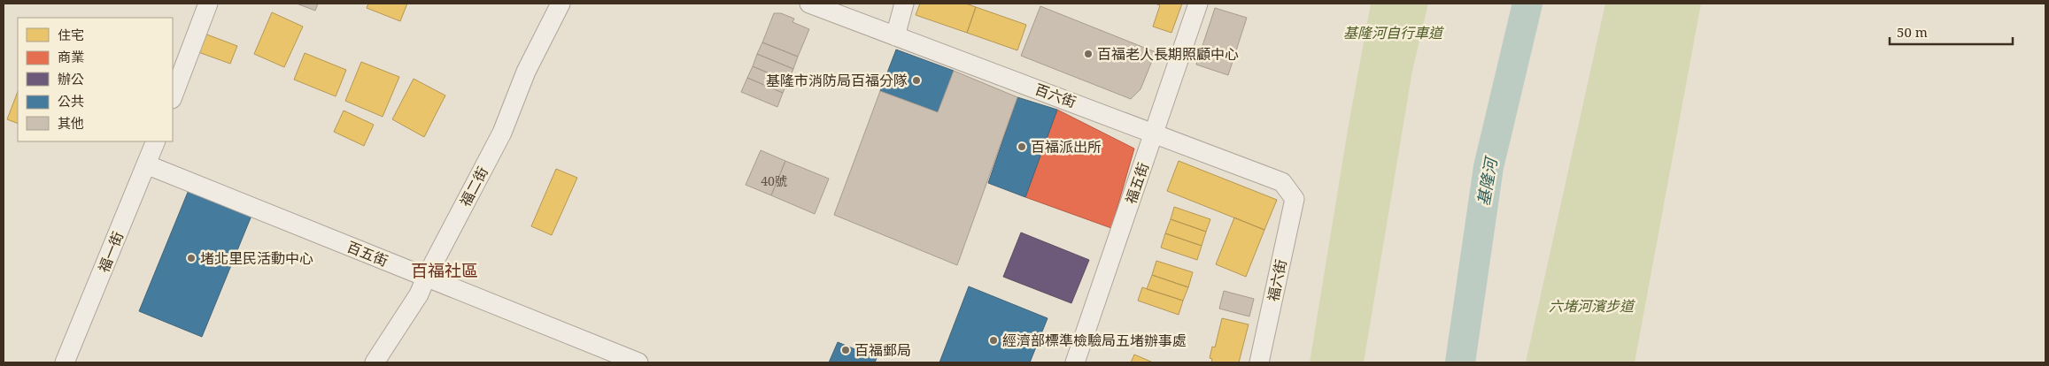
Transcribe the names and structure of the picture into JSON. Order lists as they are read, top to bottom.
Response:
{
  "streets": {
    "street": [
      "百六街",
      "福五街",
      "福二街",
      "福一街",
      "百五街",
      "福六街"
    ]
  },
  "crossings": [
    ["百六街", "福五街"],
    ["百六街", "福六街"],
    ["福二街", "百五街"],
    ["福一街", "百五街"]
  ],
  "districts": ["百福社區"],
  "water": ["基隆河"],
  "parks": ["基隆河自行車道", "六堵河濱步道"],
  "places": [
    "百福老人長期照顧中心",
    "基隆市消防局百福分隊",
    "百福派出所",
    "堵北里民活動中心",
    "經濟部標準檢驗局五堵辦事處",
    "百福郵局"
  ],
  "house_numbers": ["40號"],
  "legend": [
    "住宅",
    "商業",
    "辦公",
    "公共",
    "其他"
  ],
  "scale_bar": "50 m"
}
